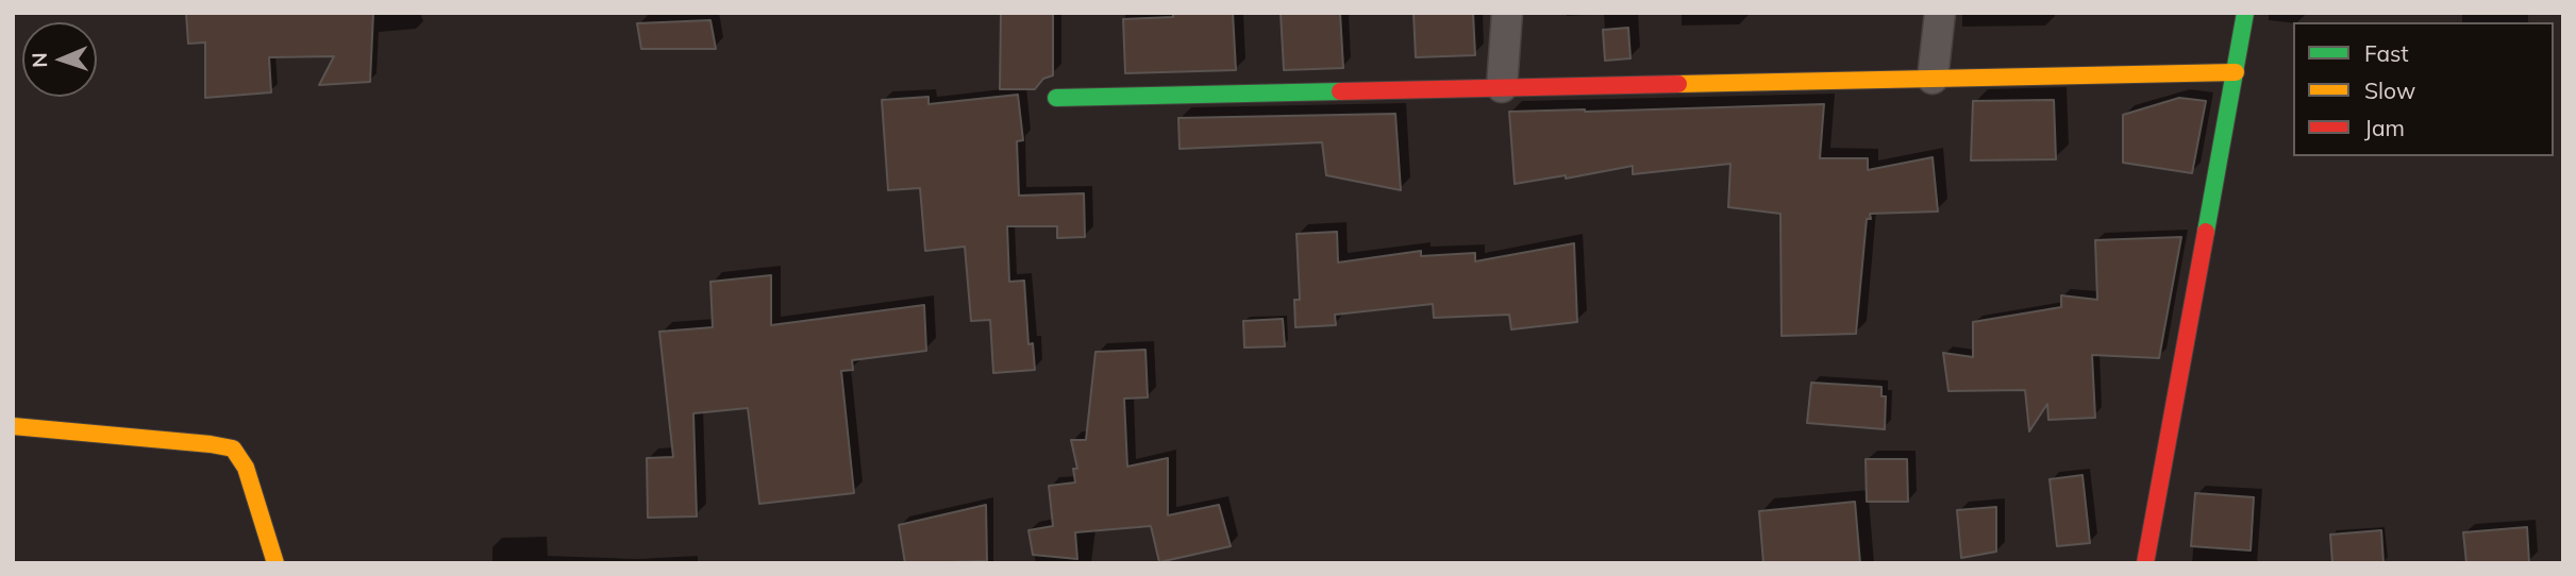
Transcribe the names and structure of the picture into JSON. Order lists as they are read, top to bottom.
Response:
{
  "legend": ["Fast", "Slow", "Jam"],
  "north": "left"
}
